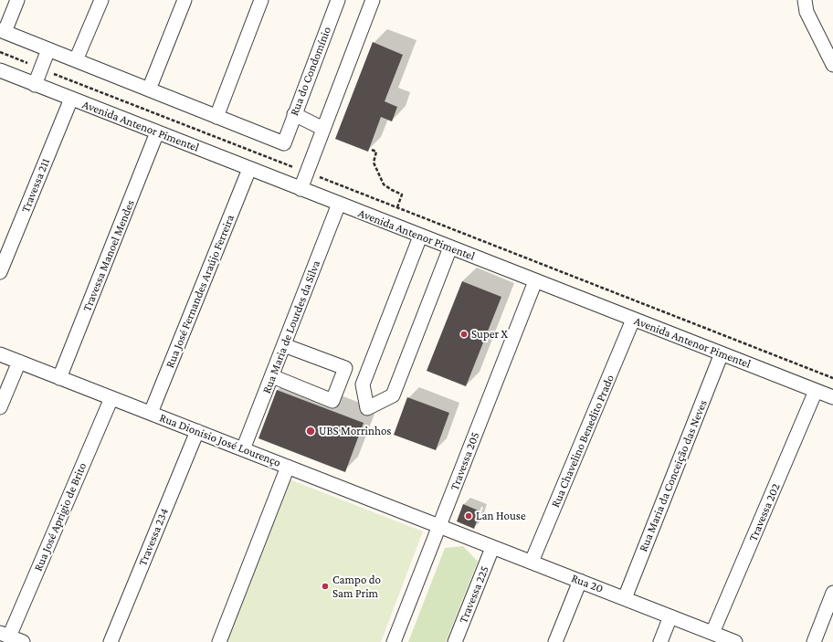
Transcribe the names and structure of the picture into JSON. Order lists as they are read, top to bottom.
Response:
{
  "streets": {
    "street": [
      "Rua do Condomínio",
      "Avenida Antenor Pimentel",
      "Travessa 211",
      "Travessa Manoel Mendes",
      "Rua José Fernandes Araújo Ferreira",
      "Rua Maria de Lourdes da Silva",
      "Rua Dionisio José Lourenço",
      "Rua Chavelino Benedito Prado",
      "Travessa 205",
      "Rua Maria da Conceição das Neves",
      "Travessa 202",
      "Rua José Aprigio de Brito",
      "Travessa 234",
      "Rua 20",
      "Travessa 225"
    ]
  },
  "crossings": [
    ["Avenida Antenor Pimentel", "Travessa 211"],
    ["Avenida Antenor Pimentel", "Travessa Manoel Mendes"],
    ["Avenida Antenor Pimentel", "Rua José Fernandes Araújo Ferreira"],
    ["Avenida Antenor Pimentel", "Rua Maria de Lourdes da Silva"],
    ["Avenida Antenor Pimentel", "Rua Chavelino Benedito Prado"],
    ["Avenida Antenor Pimentel", "Travessa 205"],
    ["Avenida Antenor Pimentel", "Rua Maria da Conceição das Neves"],
    ["Avenida Antenor Pimentel", "Travessa 202"],
    ["Travessa Manoel Mendes", "Rua Dionisio José Lourenço"],
    ["Rua José Fernandes Araújo Ferreira", "Rua Dionisio José Lourenço"],
    ["Rua Maria de Lourdes da Silva", "Rua Dionisio José Lourenço"],
    ["Rua Dionisio José Lourenço", "Travessa 205"],
    ["Rua Dionisio José Lourenço", "Rua José Aprigio de Brito"],
    ["Rua Dionisio José Lourenço", "Travessa 234"],
    ["Rua Dionisio José Lourenço", "Rua 20"],
    ["Rua Chavelino Benedito Prado", "Rua 20"],
    ["Travessa 205", "Rua 20"],
    ["Rua Maria da Conceição das Neves", "Rua 20"],
    ["Travessa 202", "Rua 20"],
    ["Rua 20", "Travessa 225"]
  ],
  "places": [
    "Super X",
    "UBS Morrinhos",
    "Lan House",
    "Campo do Sam Prim"
  ]
}
